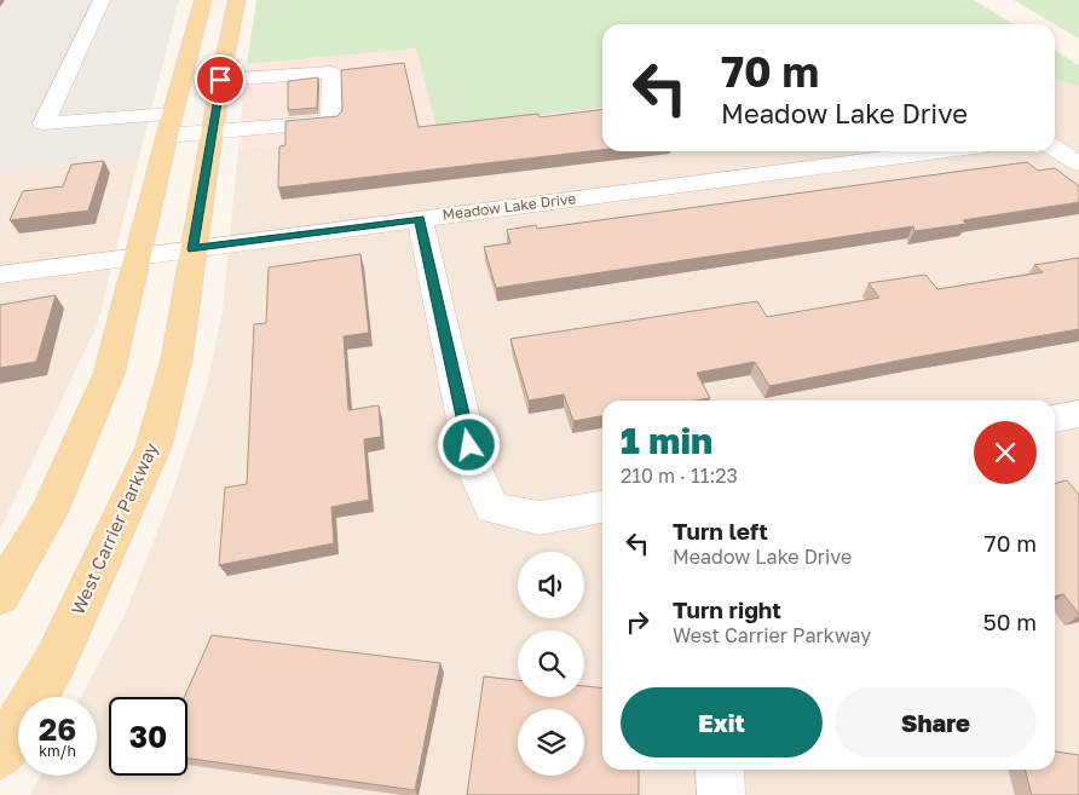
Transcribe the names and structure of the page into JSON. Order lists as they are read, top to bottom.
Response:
{
  "streets": {
    "main road": ["West Carrier Parkway"],
    "street": ["Meadow Lake Drive"]
  },
  "crossings": [
    ["Meadow Lake Drive", "West Carrier Parkway"]
  ],
  "page": {
    "turn": ["70 m", "Meadow Lake Drive"],
    "heading": ["1 min", "210 m · 11:23"],
    "list": [
      {
        "name": "Turn left",
        "note": "Meadow Lake Drive",
        "value": "70 m"
      },
      {
        "name": "Turn right",
        "note": "West Carrier Parkway",
        "value": "50 m"
      }
    ],
    "buttons": ["Exit", "Share"],
    "speed": "26 km/h",
    "limit": "30"
  }
}
